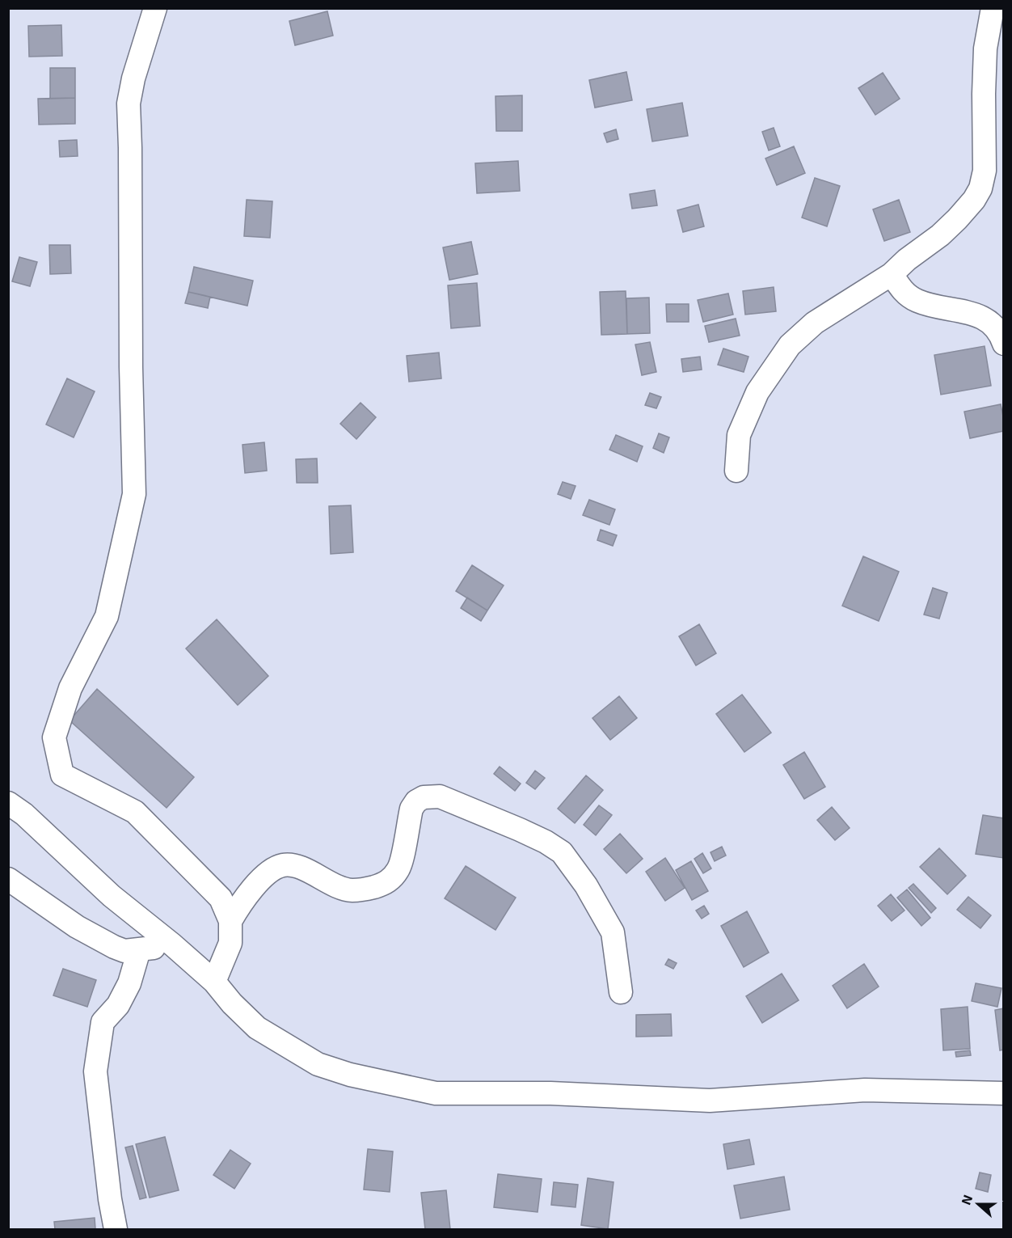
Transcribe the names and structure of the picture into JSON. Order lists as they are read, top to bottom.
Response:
{
  "north": "left"
}
